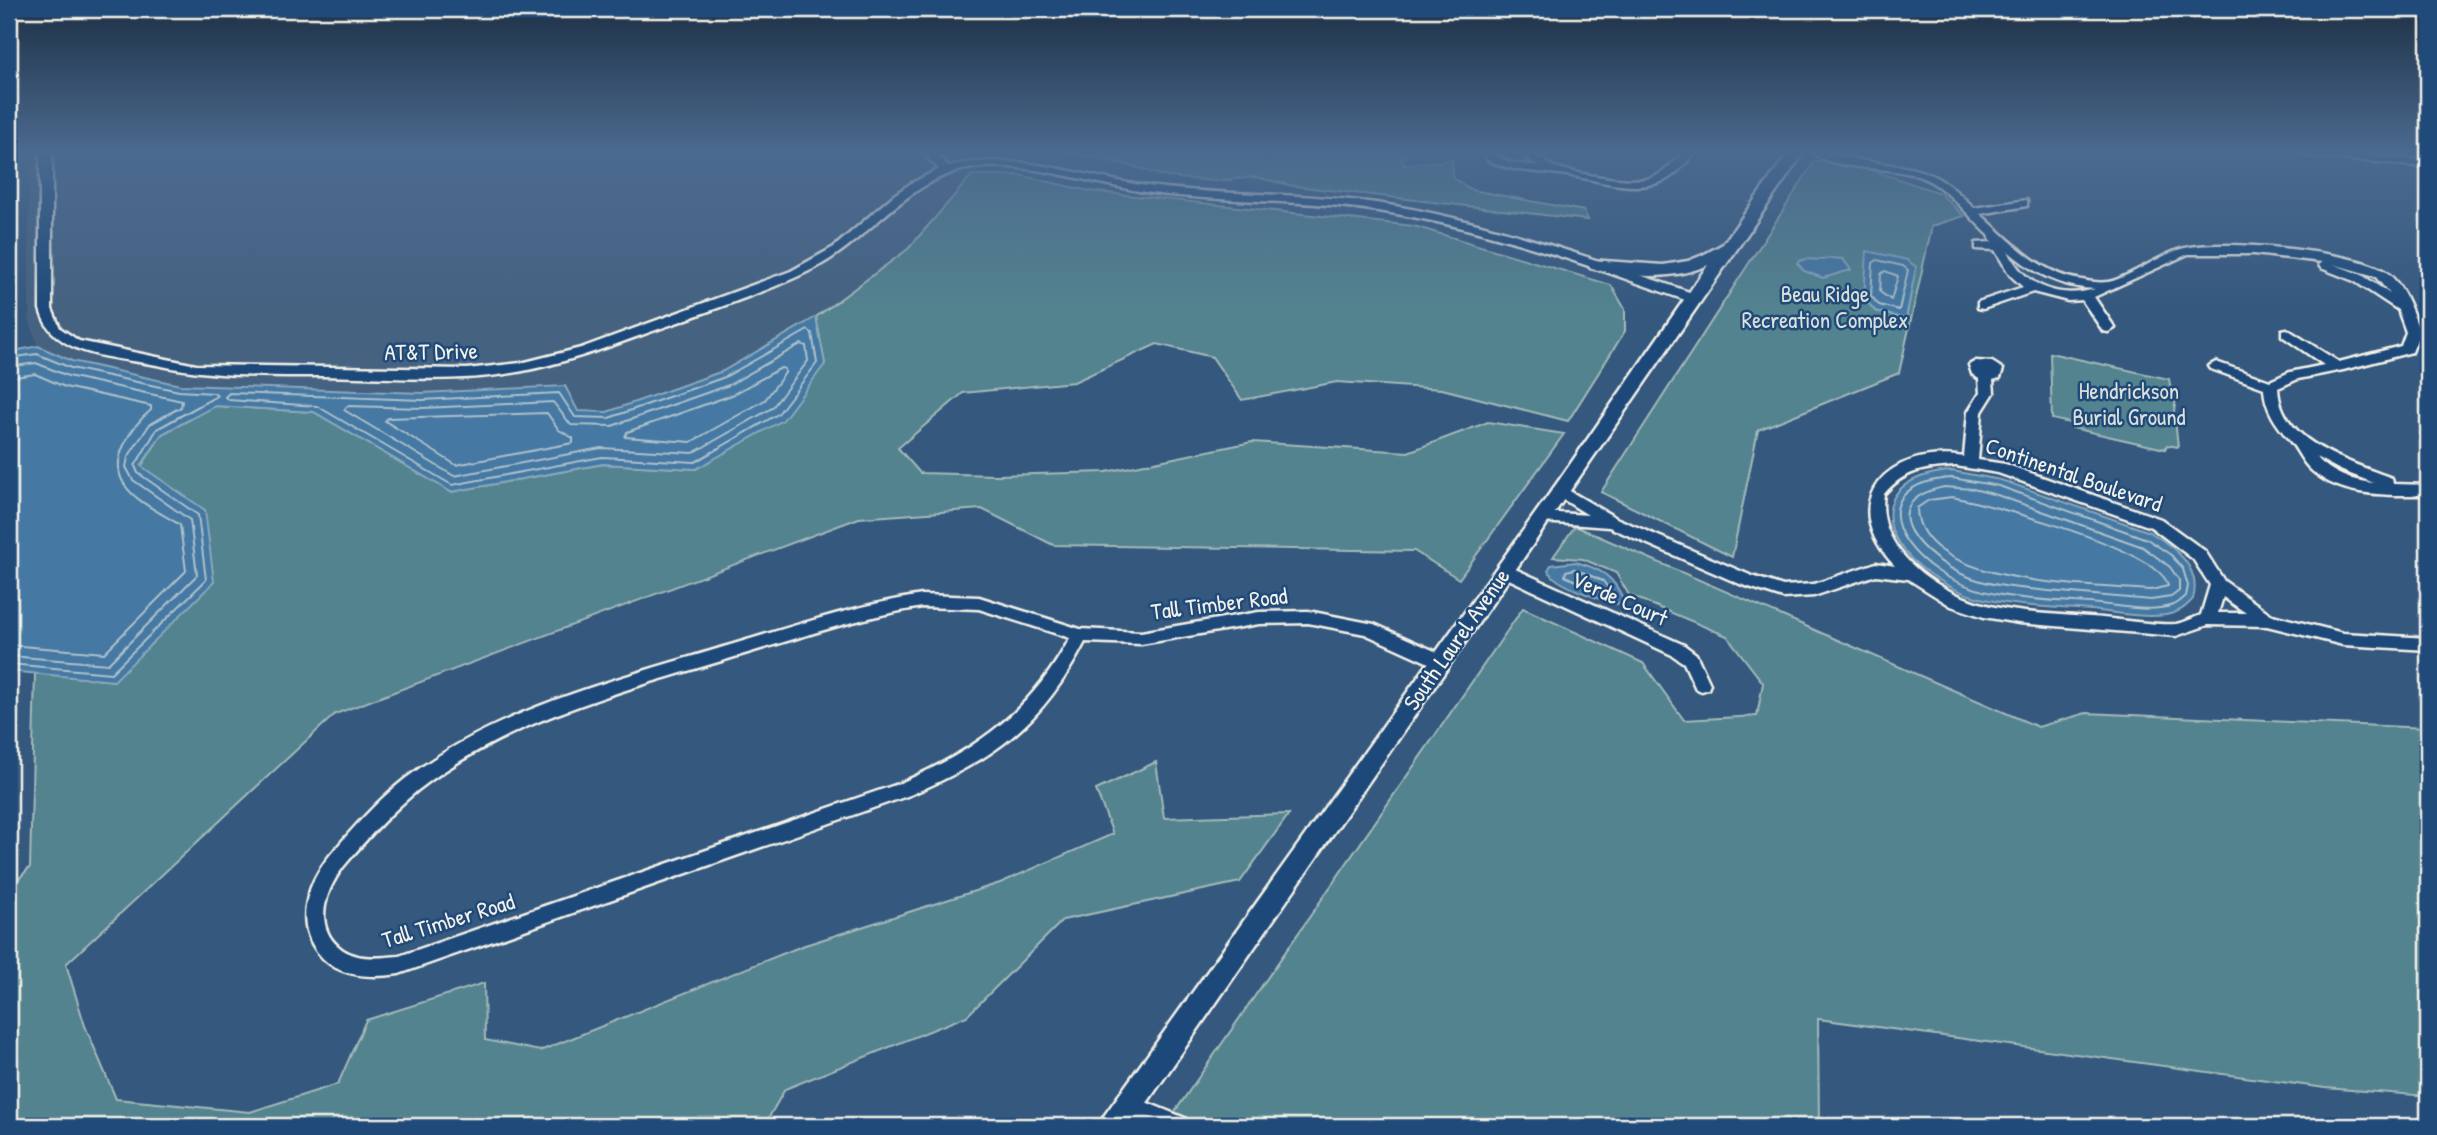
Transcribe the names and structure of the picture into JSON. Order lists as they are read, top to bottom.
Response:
{
  "streets": {
    "main road": ["South Laurel Avenue"],
    "street": [
      "AT&T Drive",
      "Continental Boulevard",
      "Verde Court",
      "Tall Timber Road"
    ]
  },
  "crossings": [
    ["AT&T Drive", "South Laurel Avenue"],
    ["Continental Boulevard", "South Laurel Avenue"],
    ["Verde Court", "South Laurel Avenue"],
    ["Tall Timber Road", "South Laurel Avenue"]
  ],
  "parks": ["Beau Ridge Recreation Complex", "Hendrickson Burial Ground"]
}
